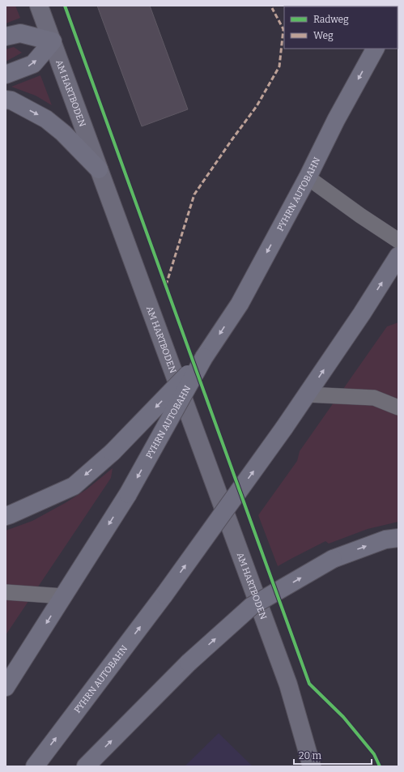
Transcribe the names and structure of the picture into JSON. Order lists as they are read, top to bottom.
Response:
{
  "streets": {
    "highway": ["PYHRN AUTOBAHN"],
    "main road": ["AM HARTBODEN"]
  },
  "legend": ["Radweg", "Weg"],
  "scale_bar": "20 m"
}
